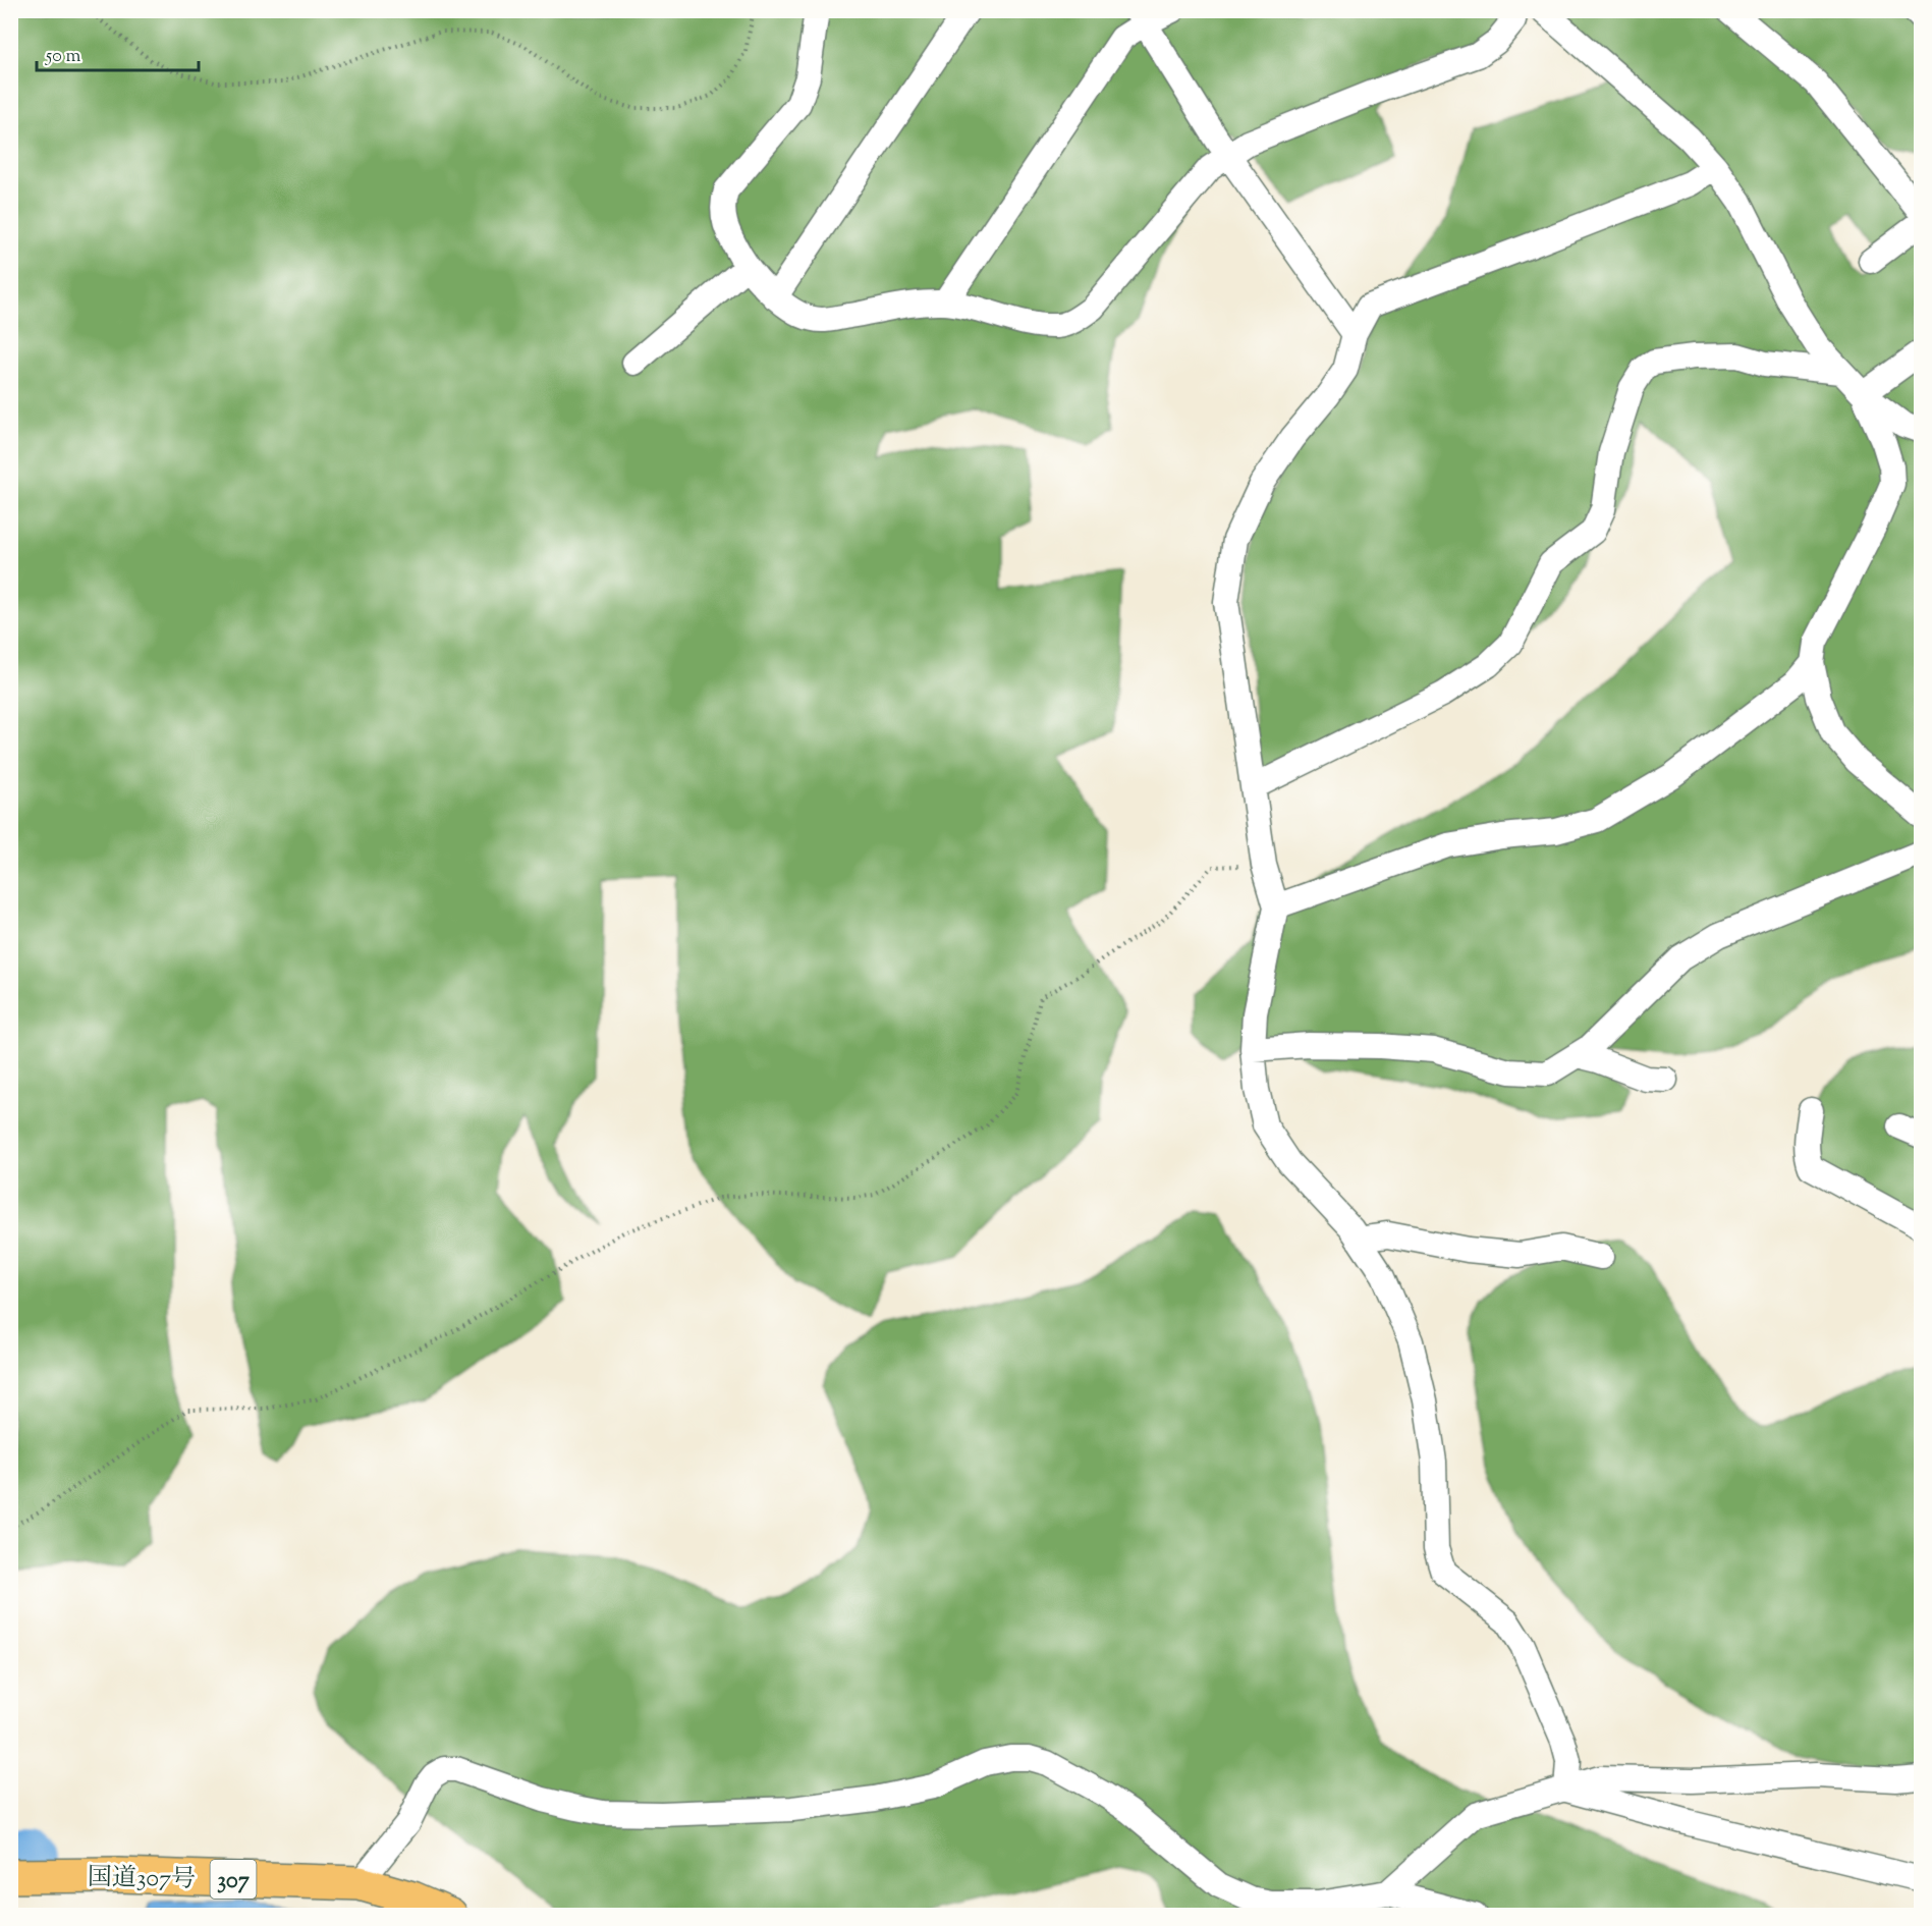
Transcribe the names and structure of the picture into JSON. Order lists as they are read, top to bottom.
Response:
{
  "streets": {
    "highway": ["国道307号", "307"]
  },
  "scale_bar": "50 m"
}
